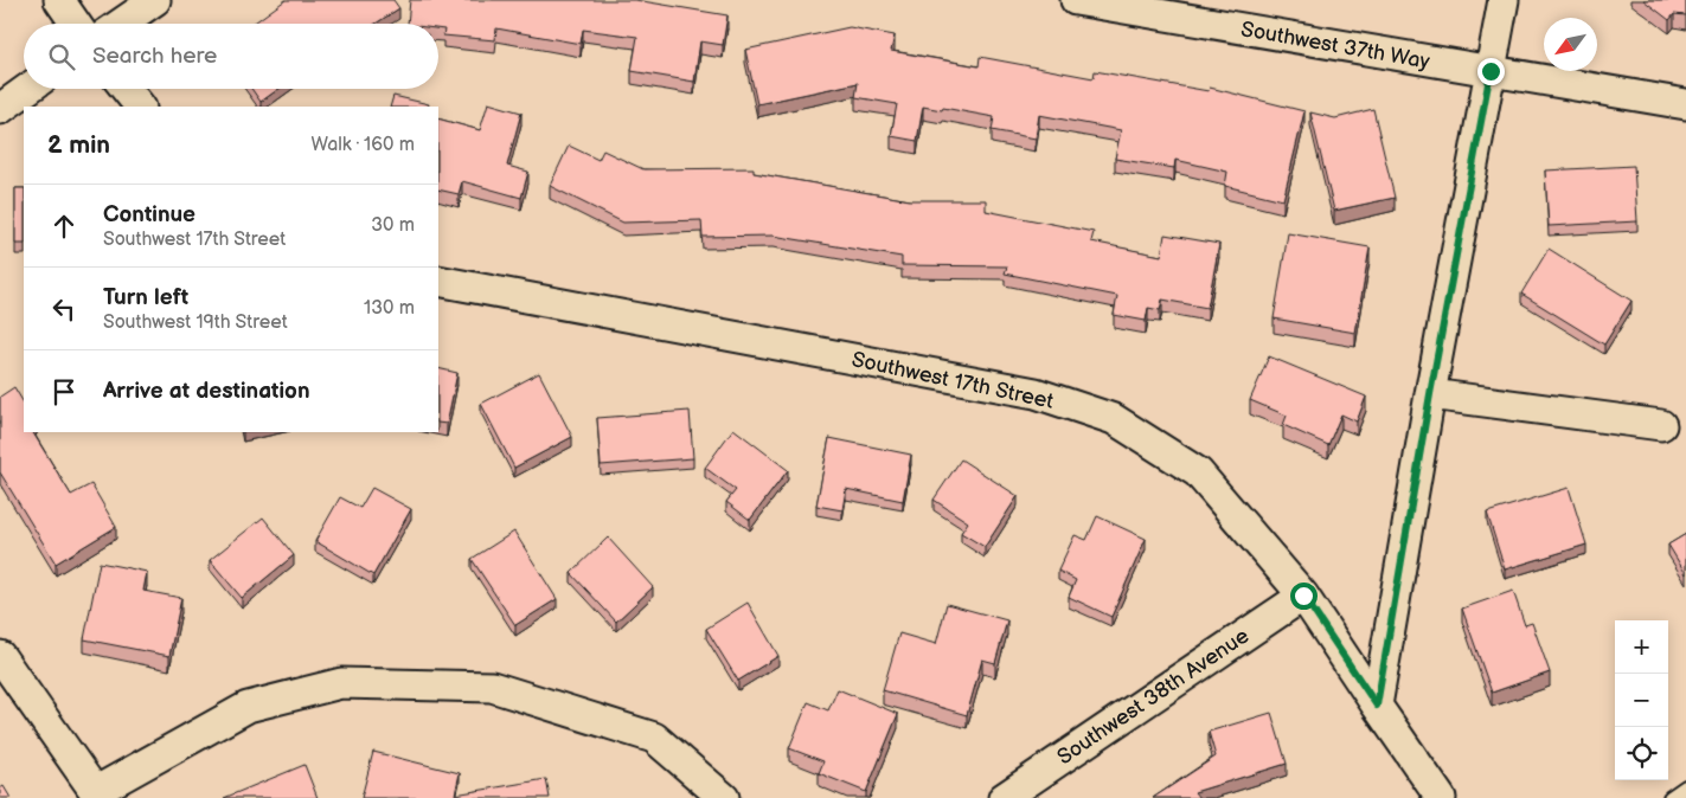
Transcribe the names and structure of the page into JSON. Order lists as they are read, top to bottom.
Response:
{
  "streets": {
    "street": ["Southwest 37th Way", "Southwest 17th Street", "Southwest 38th Avenue"]
  },
  "crossings": [
    ["Southwest 17th Street", "Southwest 38th Avenue"]
  ],
  "north": "bottom left",
  "page": {
    "search": "Search here",
    "heading": ["2 min", "Walk · 160 m"],
    "list": [
      ["Continue", "Southwest 17th Street", "30 m"],
      ["Turn left", "Southwest 19th Street", "130 m"],
      "Arrive at destination"
    ],
    "map_buttons": ["+", "−"]
  }
}
